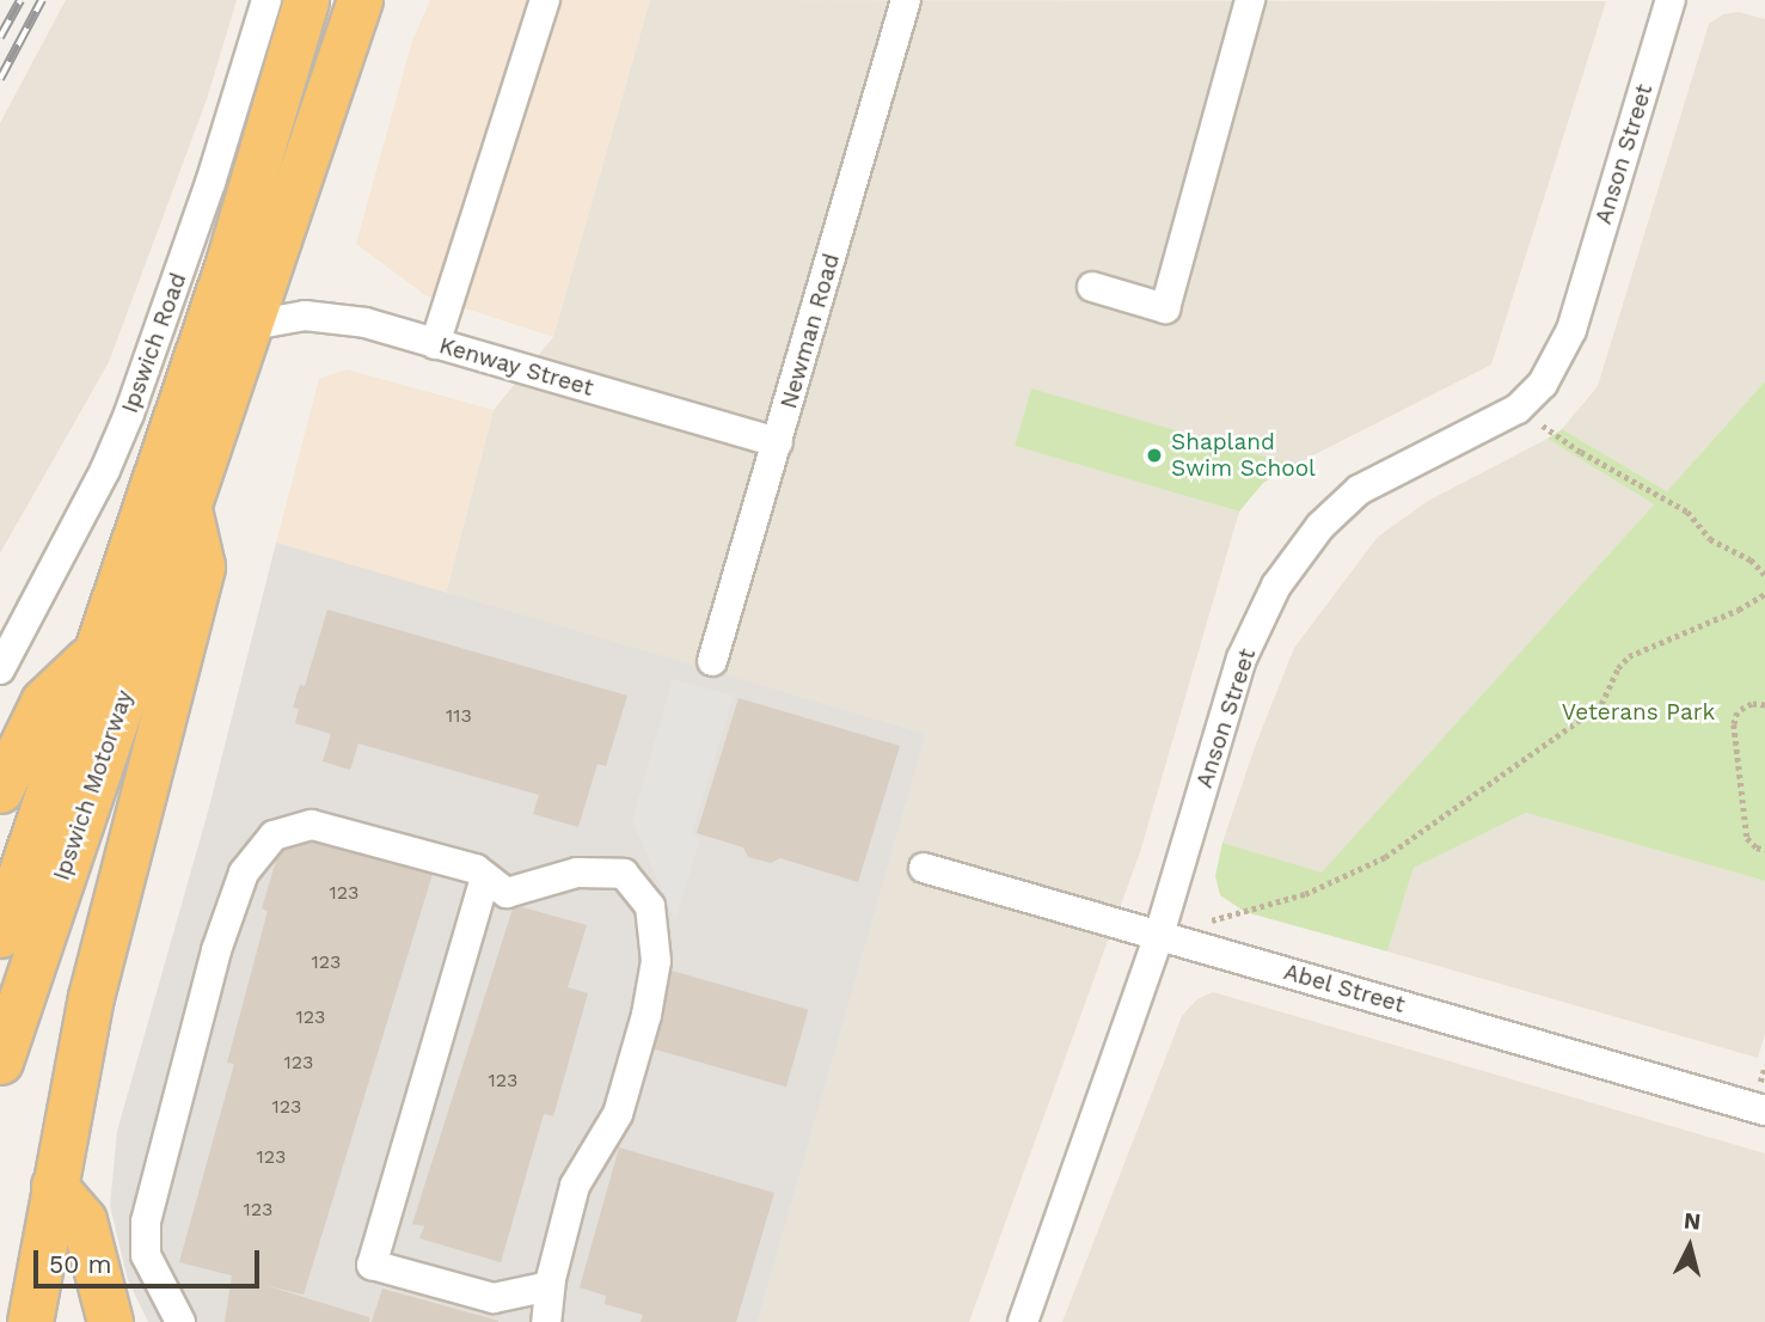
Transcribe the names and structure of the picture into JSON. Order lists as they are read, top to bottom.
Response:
{
  "streets": {
    "highway": ["Ipswich Road", "Ipswich Motorway"],
    "street": [
      "Anson Street",
      "Newman Road",
      "Kenway Street",
      "Abel Street"
    ]
  },
  "crossings": [
    ["Anson Street", "Abel Street"],
    ["Newman Road", "Kenway Street"],
    ["Ipswich Road", "Ipswich Motorway"]
  ],
  "parks": ["Veterans Park"],
  "places": ["Shapland Swim School"],
  "house_numbers": [
    "113",
    "123",
    "123",
    "123",
    "123",
    "123",
    "123",
    "123",
    "123"
  ],
  "scale_bar": "50 m",
  "north": "top"
}
